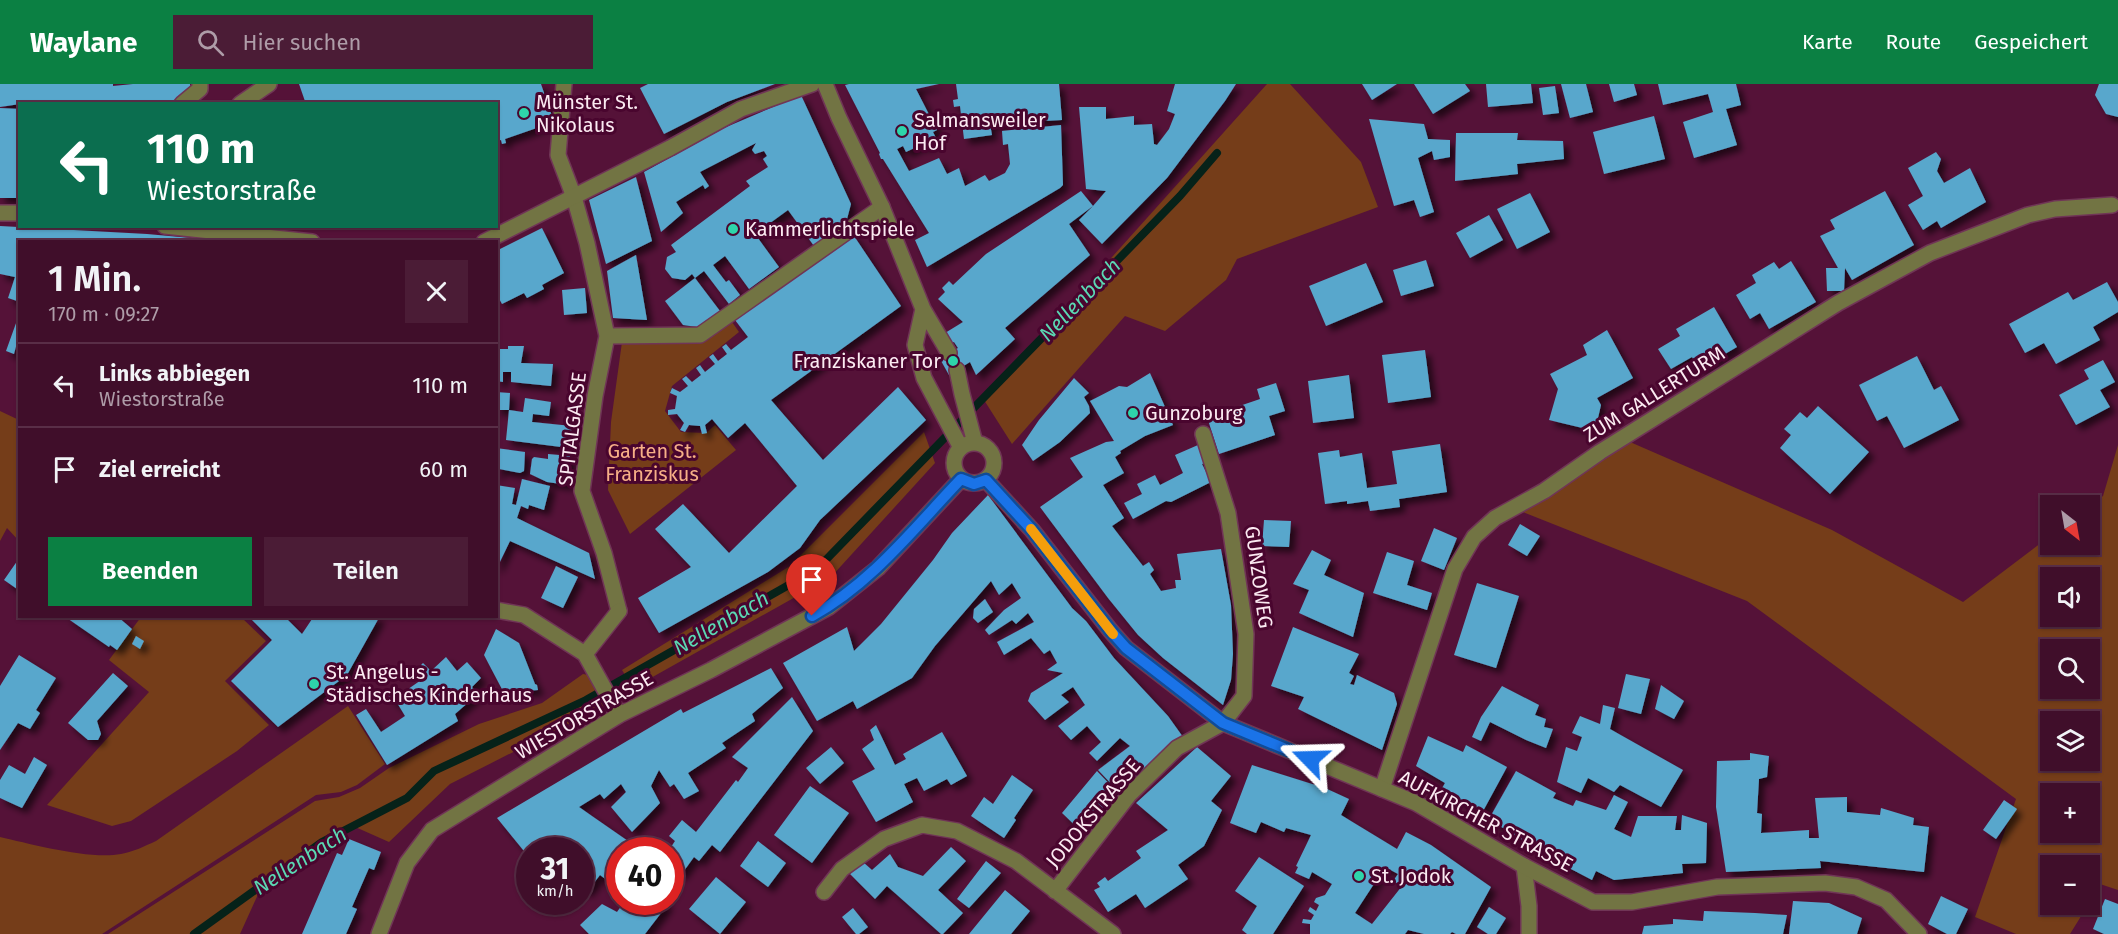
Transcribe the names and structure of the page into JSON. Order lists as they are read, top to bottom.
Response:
{
  "streets": {
    "street": [
      "ZUM GALLERTURM",
      "SPITALGASSE",
      "GUNZOWEG",
      "WIESTORSTRASSE",
      "JODOKSTRASSE",
      "AUFKIRCHER STRASSE"
    ]
  },
  "crossings": [
    ["ZUM GALLERTURM", "AUFKIRCHER STRASSE"],
    ["GUNZOWEG", "JODOKSTRASSE"],
    ["GUNZOWEG", "AUFKIRCHER STRASSE"],
    ["WIESTORSTRASSE", "AUFKIRCHER STRASSE"],
    ["JODOKSTRASSE", "AUFKIRCHER STRASSE"]
  ],
  "water": ["Nellenbach"],
  "parks": ["Garten St. Franziskus"],
  "places": [
    "Münster St. Nikolaus",
    "Salmansweiler Hof",
    "Kammerlichtspiele",
    "Franziskaner Tor",
    "Gunzoburg",
    "St. Angelus - Städisches Kinderhaus",
    "St. Jodok"
  ],
  "north": "bottom right",
  "page": {
    "header": "Waylane",
    "search": "Hier suchen",
    "nav": ["Karte", "Route", "Gespeichert"],
    "turn": ["110 m", "Wiestorstraße"],
    "heading": ["1 Min.", "170 m · 09:27"],
    "list": [
      {
        "name": "Links abbiegen",
        "note": "Wiestorstraße",
        "value": "110 m"
      },
      {
        "name": "Ziel erreicht",
        "value": "60 m"
      }
    ],
    "map_buttons": ["+", "−"],
    "buttons": ["Beenden", "Teilen"],
    "speed": "31 km/h",
    "limit": "40"
  }
}
